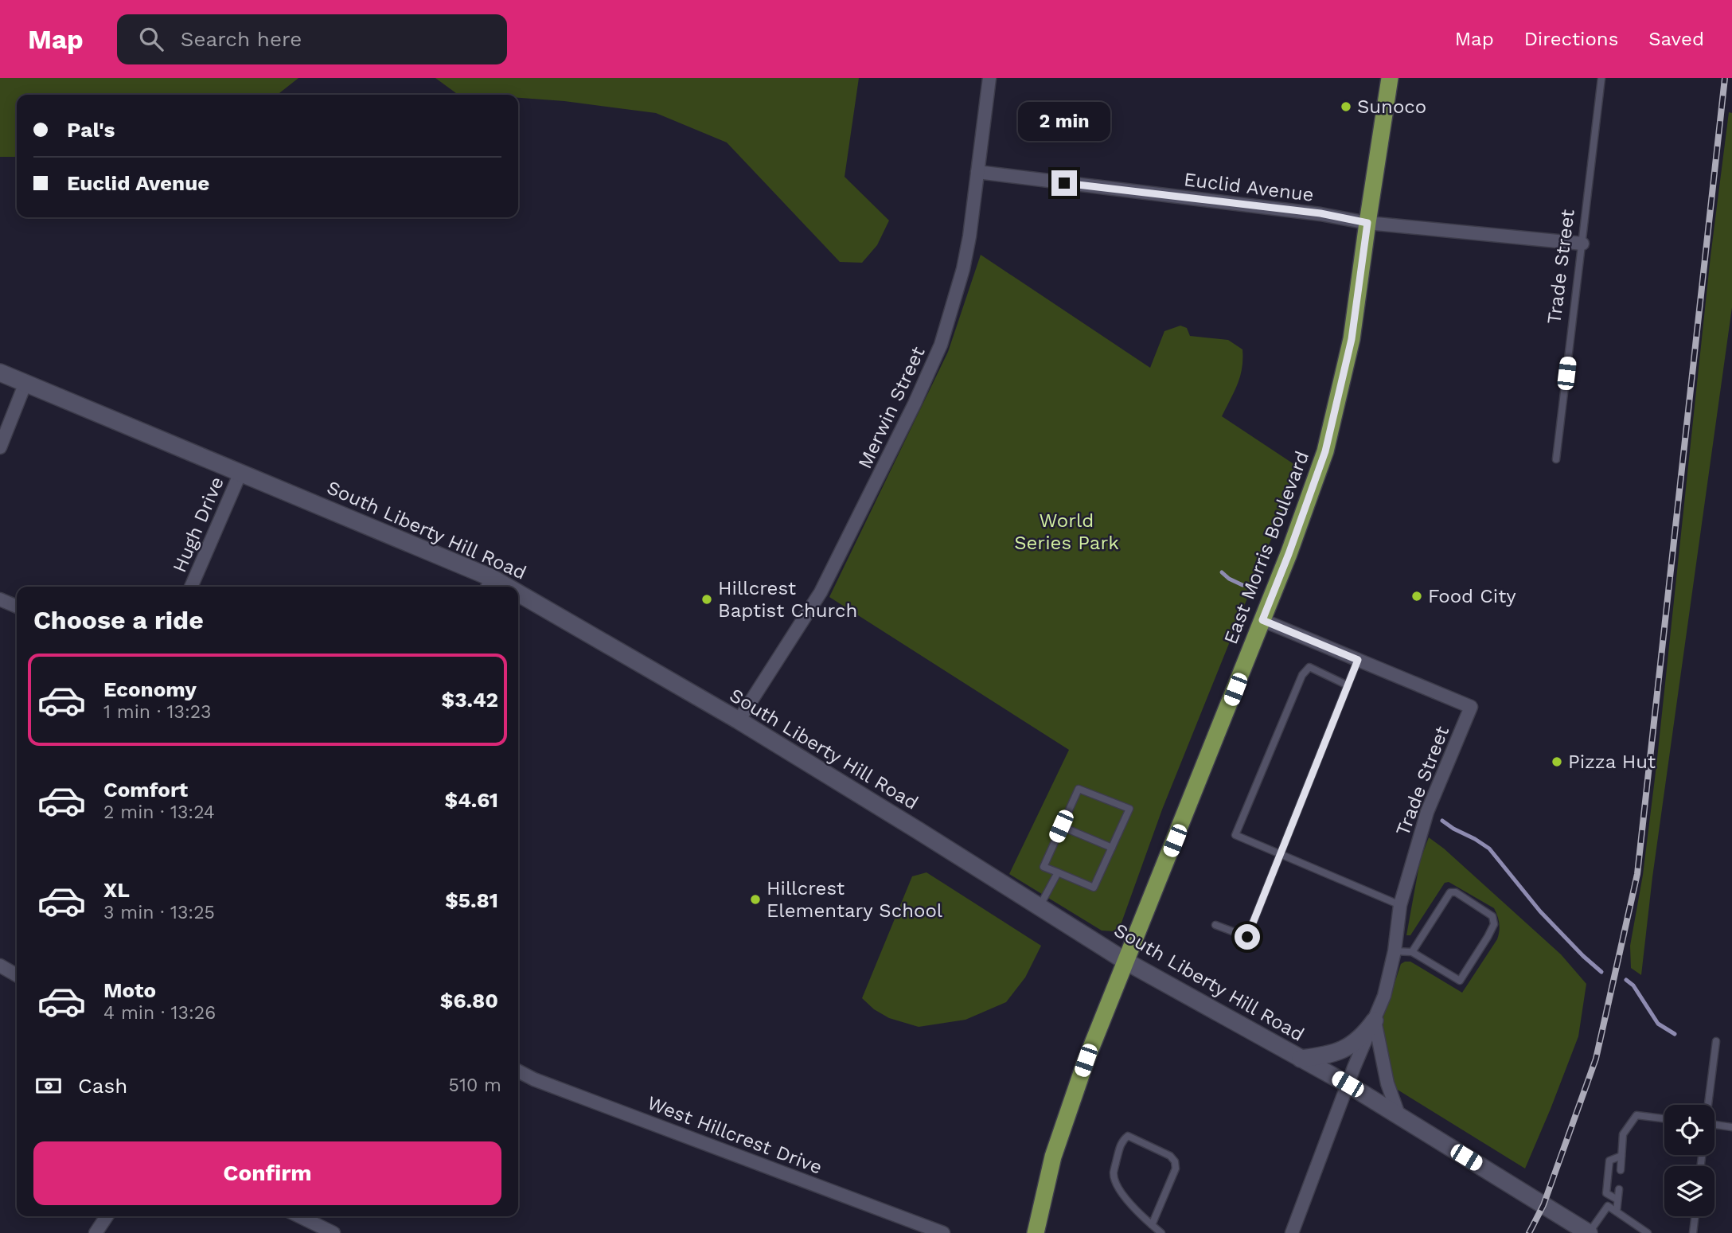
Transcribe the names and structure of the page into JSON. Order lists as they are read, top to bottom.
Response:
{
  "streets": {
    "main road": ["East Morris Boulevard"],
    "street": [
      "Euclid Avenue",
      "Trade Street",
      "Merwin Street",
      "Hugh Drive",
      "South Liberty Hill Road",
      "West Hillcrest Drive"
    ]
  },
  "crossings": [
    ["Euclid Avenue", "Trade Street"],
    ["Euclid Avenue", "Merwin Street"],
    ["Euclid Avenue", "East Morris Boulevard"],
    ["Trade Street", "South Liberty Hill Road"],
    ["Trade Street", "East Morris Boulevard"],
    ["Merwin Street", "South Liberty Hill Road"],
    ["Hugh Drive", "South Liberty Hill Road"],
    ["South Liberty Hill Road", "East Morris Boulevard"]
  ],
  "parks": ["World Series Park"],
  "places": [
    "Sunoco",
    "Food City",
    "Hillcrest Baptist Church",
    "Pizza Hut",
    "Hillcrest Elementary School"
  ],
  "page": {
    "header": "Map",
    "search": "Search here",
    "nav": ["Map", "Directions", "Saved"],
    "banner": ["Pal's", "Euclid Avenue"],
    "bubble": "2 min",
    "heading": "Choose a ride",
    "list": [
      {
        "name": "Economy",
        "note": "1 min · 13:23",
        "value": "$3.42"
      },
      {
        "name": "Comfort",
        "note": "2 min · 13:24",
        "value": "$4.61"
      },
      {
        "name": "XL",
        "note": "3 min · 13:25",
        "value": "$5.81"
      },
      {
        "name": "Moto",
        "note": "4 min · 13:26",
        "value": "$6.80"
      }
    ],
    "pay": ["Cash", "510 m"],
    "buttons": "Confirm"
  }
}
